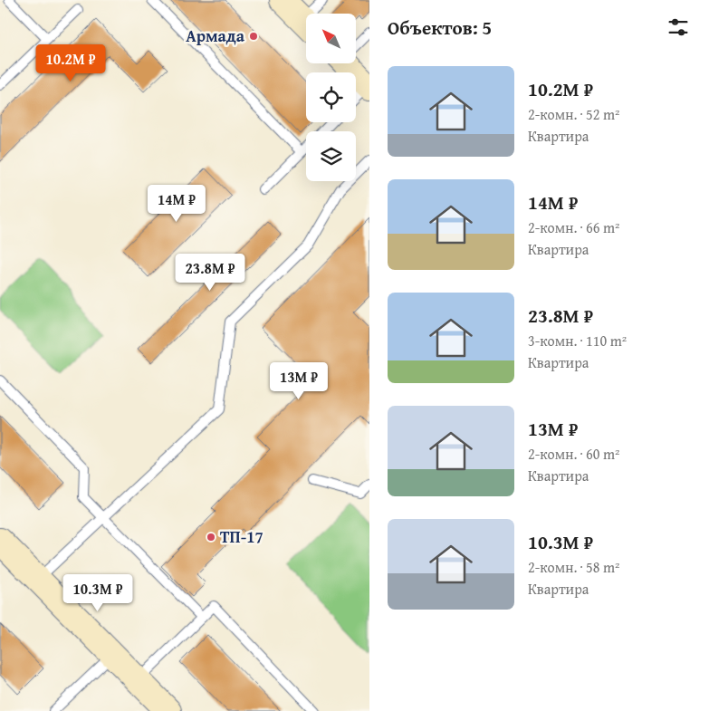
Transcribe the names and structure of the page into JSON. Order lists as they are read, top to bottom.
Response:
{
  "places": ["Армада", "ТП-17"],
  "north": "top left",
  "page": {
    "heading": "Объектов: 5",
    "price": [
      "10.2M ₽",
      "14M ₽",
      "23.8M ₽",
      "13M ₽",
      "10.3M ₽"
    ],
    "list": [
      {
        "name": "10.2M ₽",
        "note": "2-комн. · 52 m² · Квартира"
      },
      {
        "name": "14M ₽",
        "note": "2-комн. · 66 m² · Квартира"
      },
      {
        "name": "23.8M ₽",
        "note": "3-комн. · 110 m² · Квартира"
      },
      {
        "name": "13M ₽",
        "note": "2-комн. · 60 m² · Квартира"
      },
      {
        "name": "10.3M ₽",
        "note": "2-комн. · 58 m² · Квартира"
      }
    ]
  }
}
